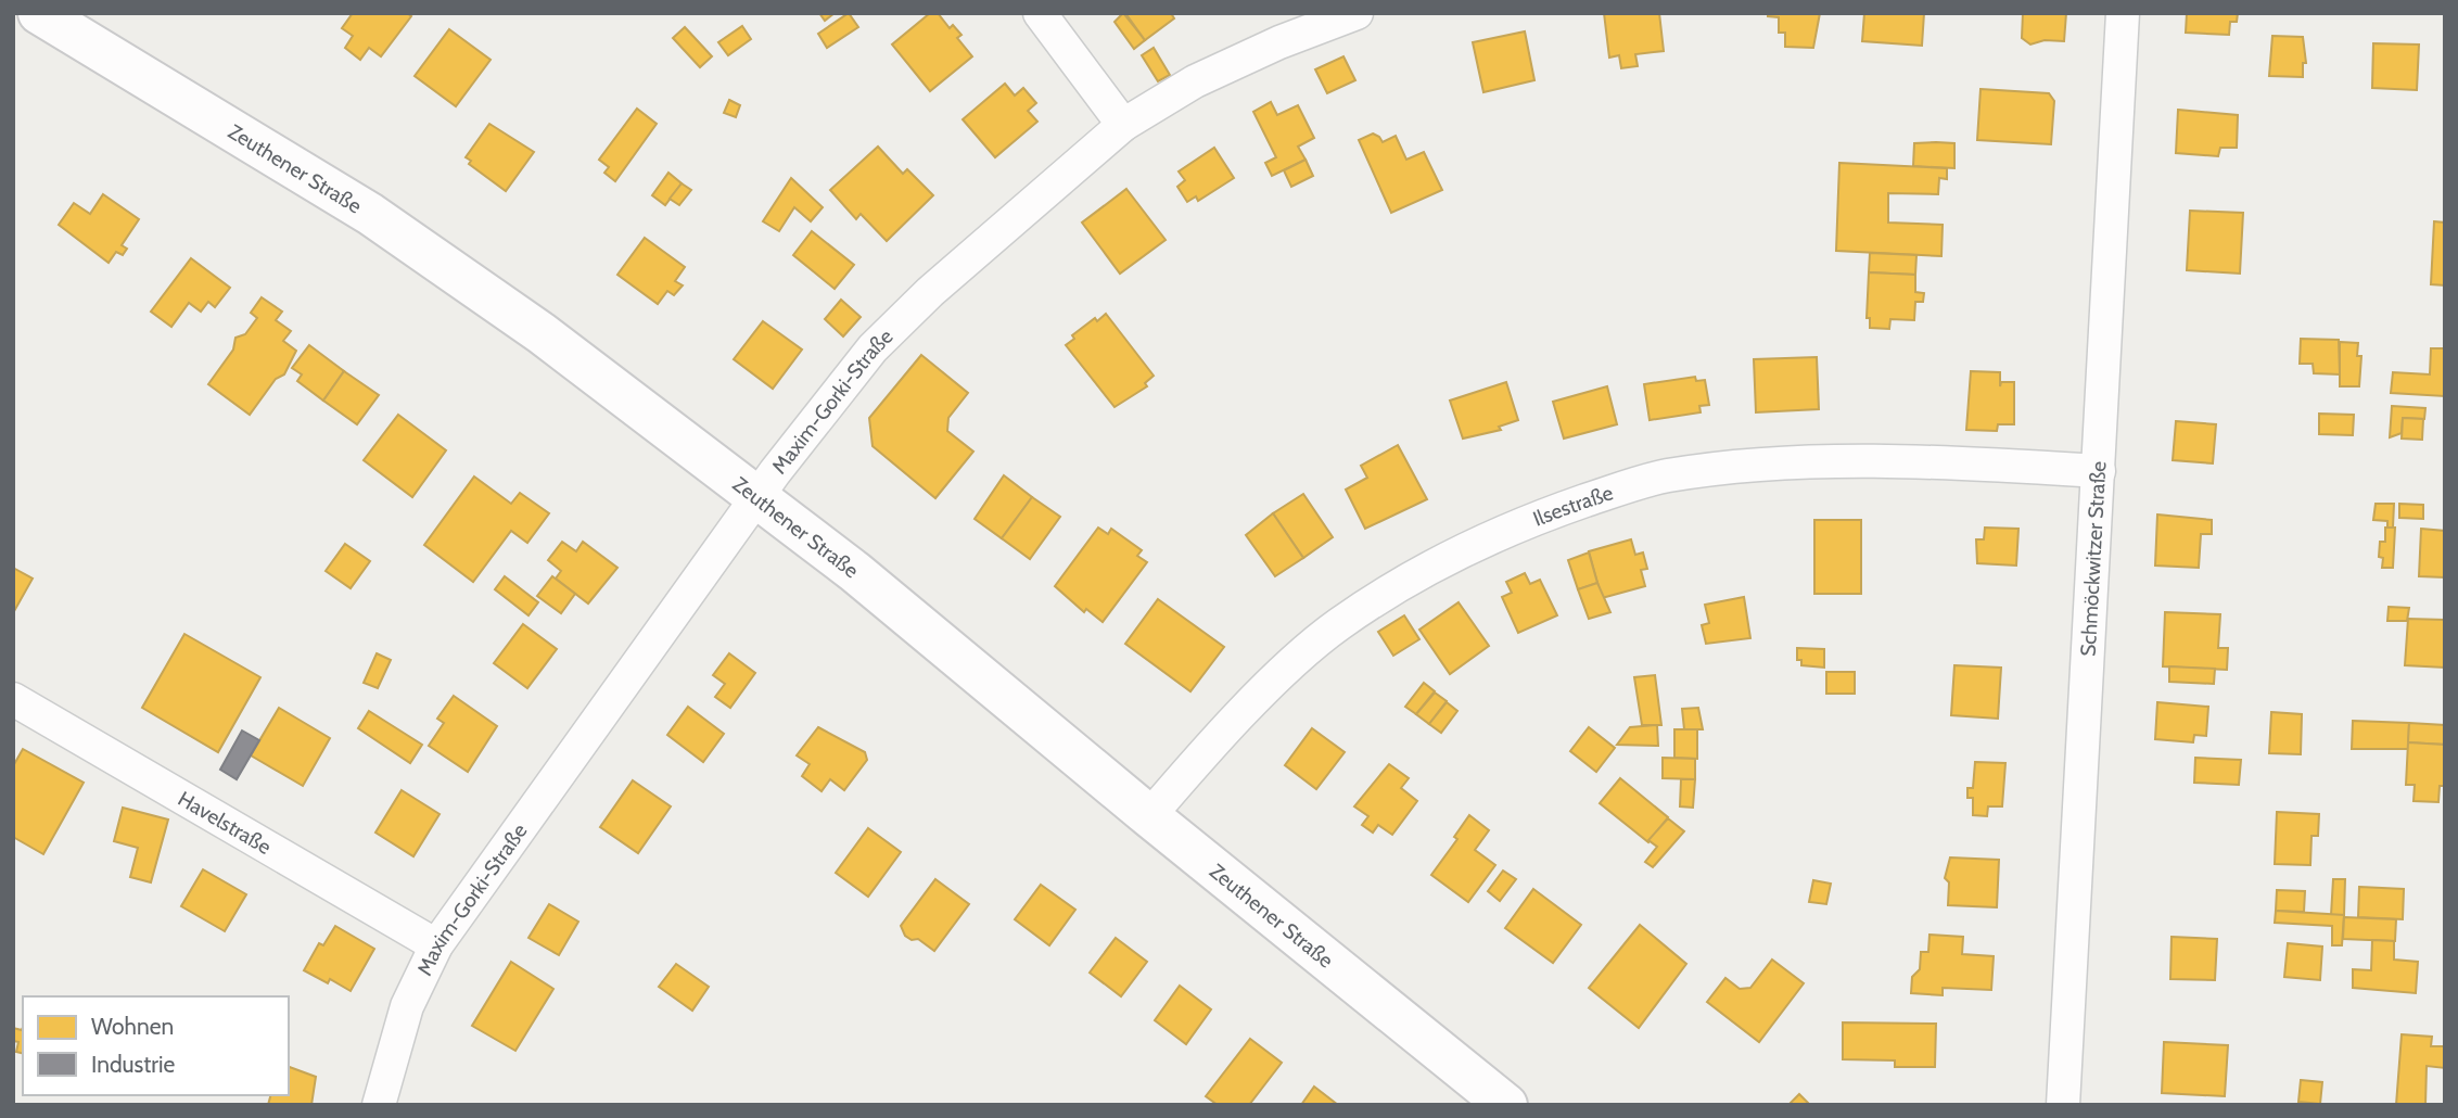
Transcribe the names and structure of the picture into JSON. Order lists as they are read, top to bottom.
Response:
{
  "streets": {
    "main road": ["Zeuthener Straße"],
    "street": [
      "Maxim-Gorki-Straße",
      "Ilsestraße",
      "Schmöckwitzer Straße",
      "Havelstraße"
    ]
  },
  "crossings": [
    ["Zeuthener Straße", "Maxim-Gorki-Straße"],
    ["Zeuthener Straße", "Ilsestraße"],
    ["Maxim-Gorki-Straße", "Havelstraße"],
    ["Ilsestraße", "Schmöckwitzer Straße"]
  ],
  "legend": ["Wohnen", "Industrie"]
}
